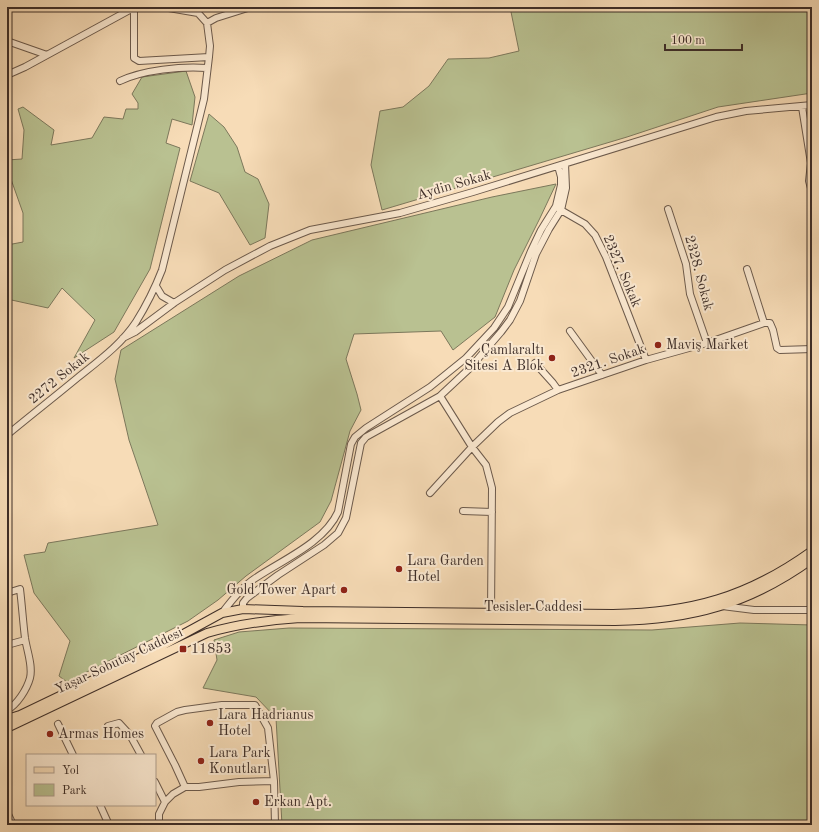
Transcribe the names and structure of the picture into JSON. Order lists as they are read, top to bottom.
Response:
{
  "streets": {
    "main road": ["Tesisler Caddesi", "Yaşar Sobutay Caddesi"],
    "street": [
      "Aydin Sokak",
      "2327. Sokak",
      "2328. Sokak",
      "2321. Sokak",
      "2272 Sokak"
    ]
  },
  "crossings": [
    ["Aydin Sokak", "2272 Sokak"],
    ["2327. Sokak", "2321. Sokak"],
    ["2328. Sokak", "2321. Sokak"],
    ["Tesisler Caddesi", "Yaşar Sobutay Caddesi"]
  ],
  "places": {
    "other": [
      "Maviş Market",
      "Çamlaraltı Sitesi A Blok",
      "Lara Garden Hotel",
      "Gold Tower Apart",
      "Lara Hadrianus Hotel",
      "Armas Homes",
      "Lara Park Konutları",
      "Erkan Apt."
    ],
    "transit": ["11853"]
  },
  "legend": ["Yol", "Park"],
  "scale_bar": "100 m"
}
